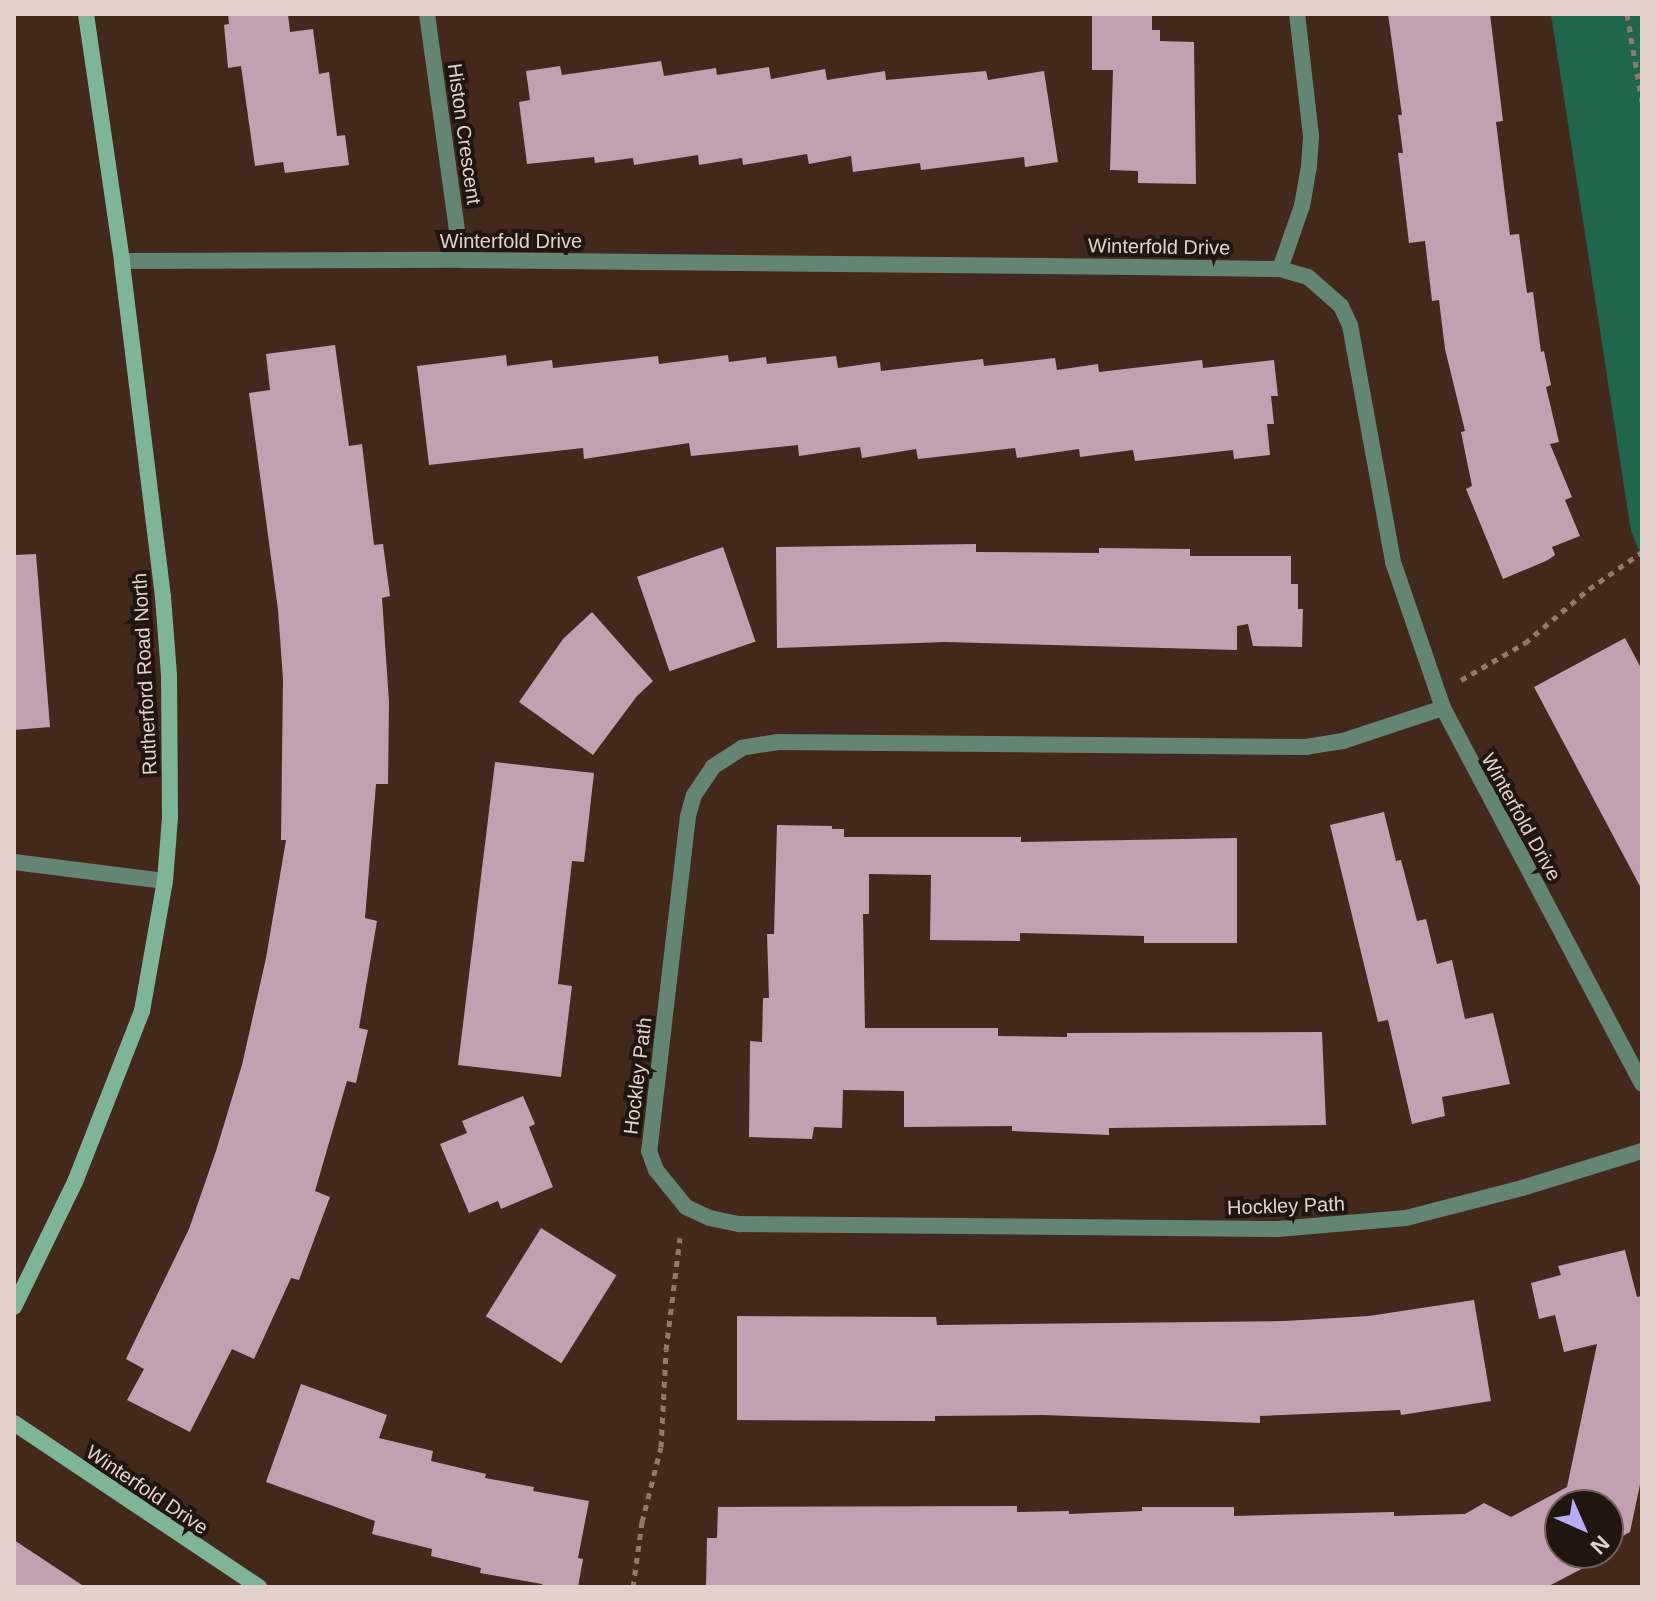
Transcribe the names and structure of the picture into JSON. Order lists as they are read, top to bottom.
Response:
{
  "streets": {
    "street": [
      "Histon Crescent",
      "Winterfold Drive",
      "Rutherford Road North",
      "Hockley Path"
    ]
  },
  "crossings": [
    ["Histon Crescent", "Winterfold Drive"],
    ["Winterfold Drive", "Rutherford Road North"],
    ["Winterfold Drive", "Hockley Path"]
  ],
  "north": "bottom right"
}
